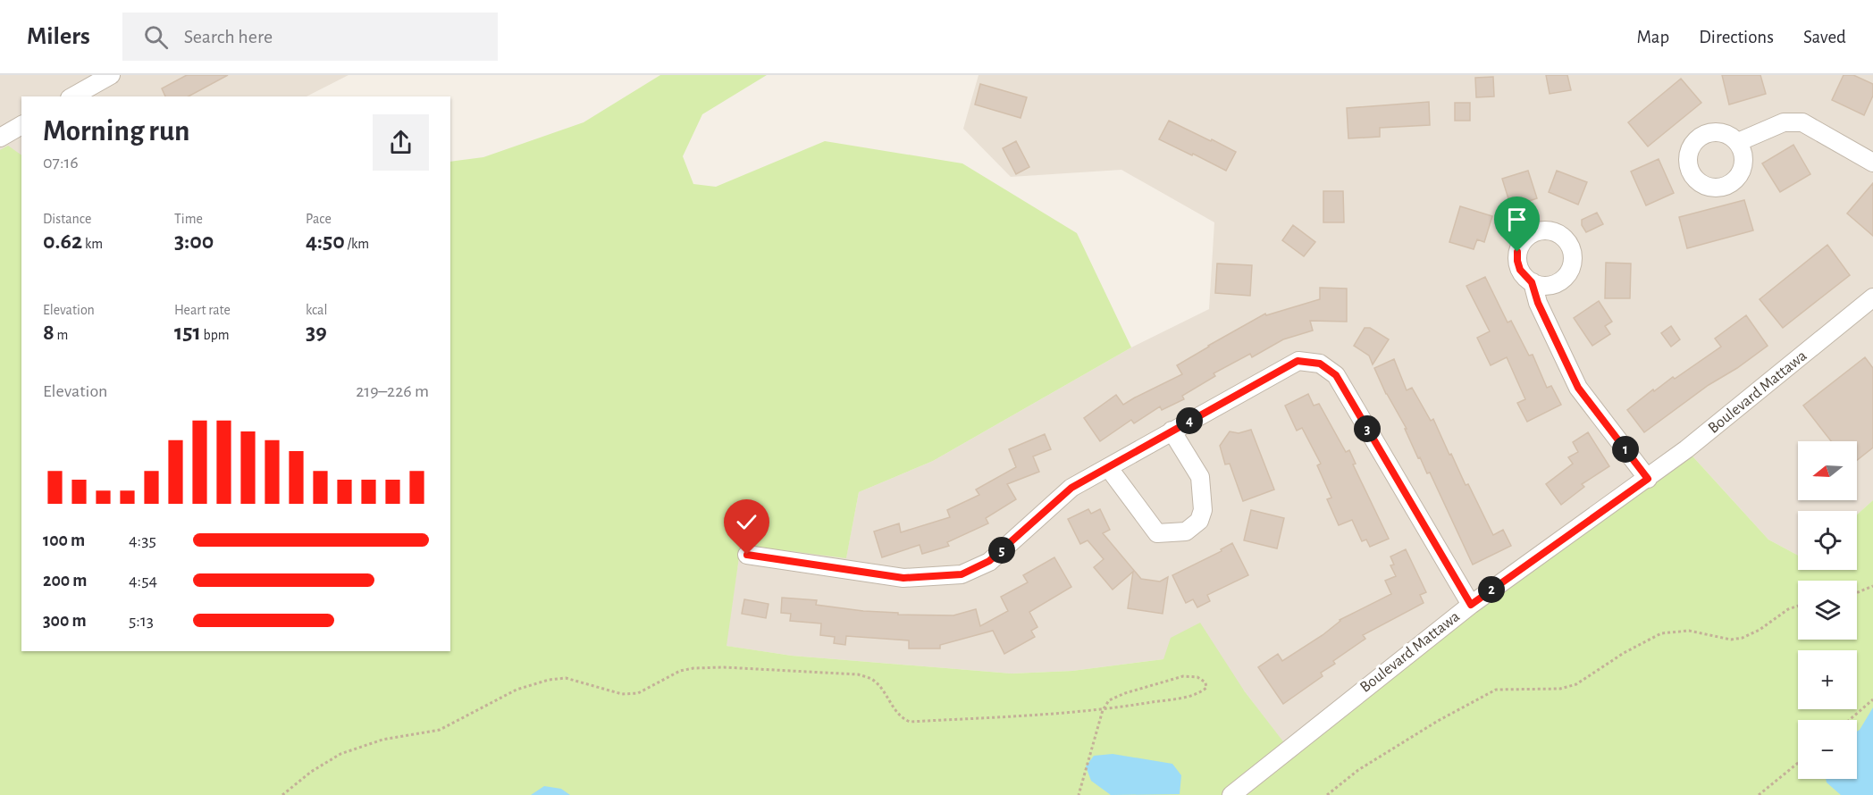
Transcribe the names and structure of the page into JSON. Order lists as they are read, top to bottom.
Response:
{
  "streets": {
    "street": ["Boulevard Mattawa"]
  },
  "north": "left",
  "page": {
    "header": "Milers",
    "search": "Search here",
    "nav": ["Map", "Directions", "Saved"],
    "heading": ["Morning run", "07:16"],
    "stats": [
      ["Distance", "0.62 km"],
      ["Time", "3:00"],
      ["Pace", "4:50 /km"],
      ["Elevation", "8 m"],
      ["Heart rate", "151 bpm"],
      ["kcal", "39"]
    ],
    "chart": ["Elevation", "219–226 m"],
    "pins": [
      "4",
      "3",
      "1",
      "5",
      "2"
    ],
    "map_buttons": ["+", "−"],
    "list": [
      {
        "name": "100 m",
        "note": "4:35"
      },
      {
        "name": "200 m",
        "note": "4:54"
      },
      {
        "name": "300 m",
        "note": "5:13"
      }
    ]
  }
}
